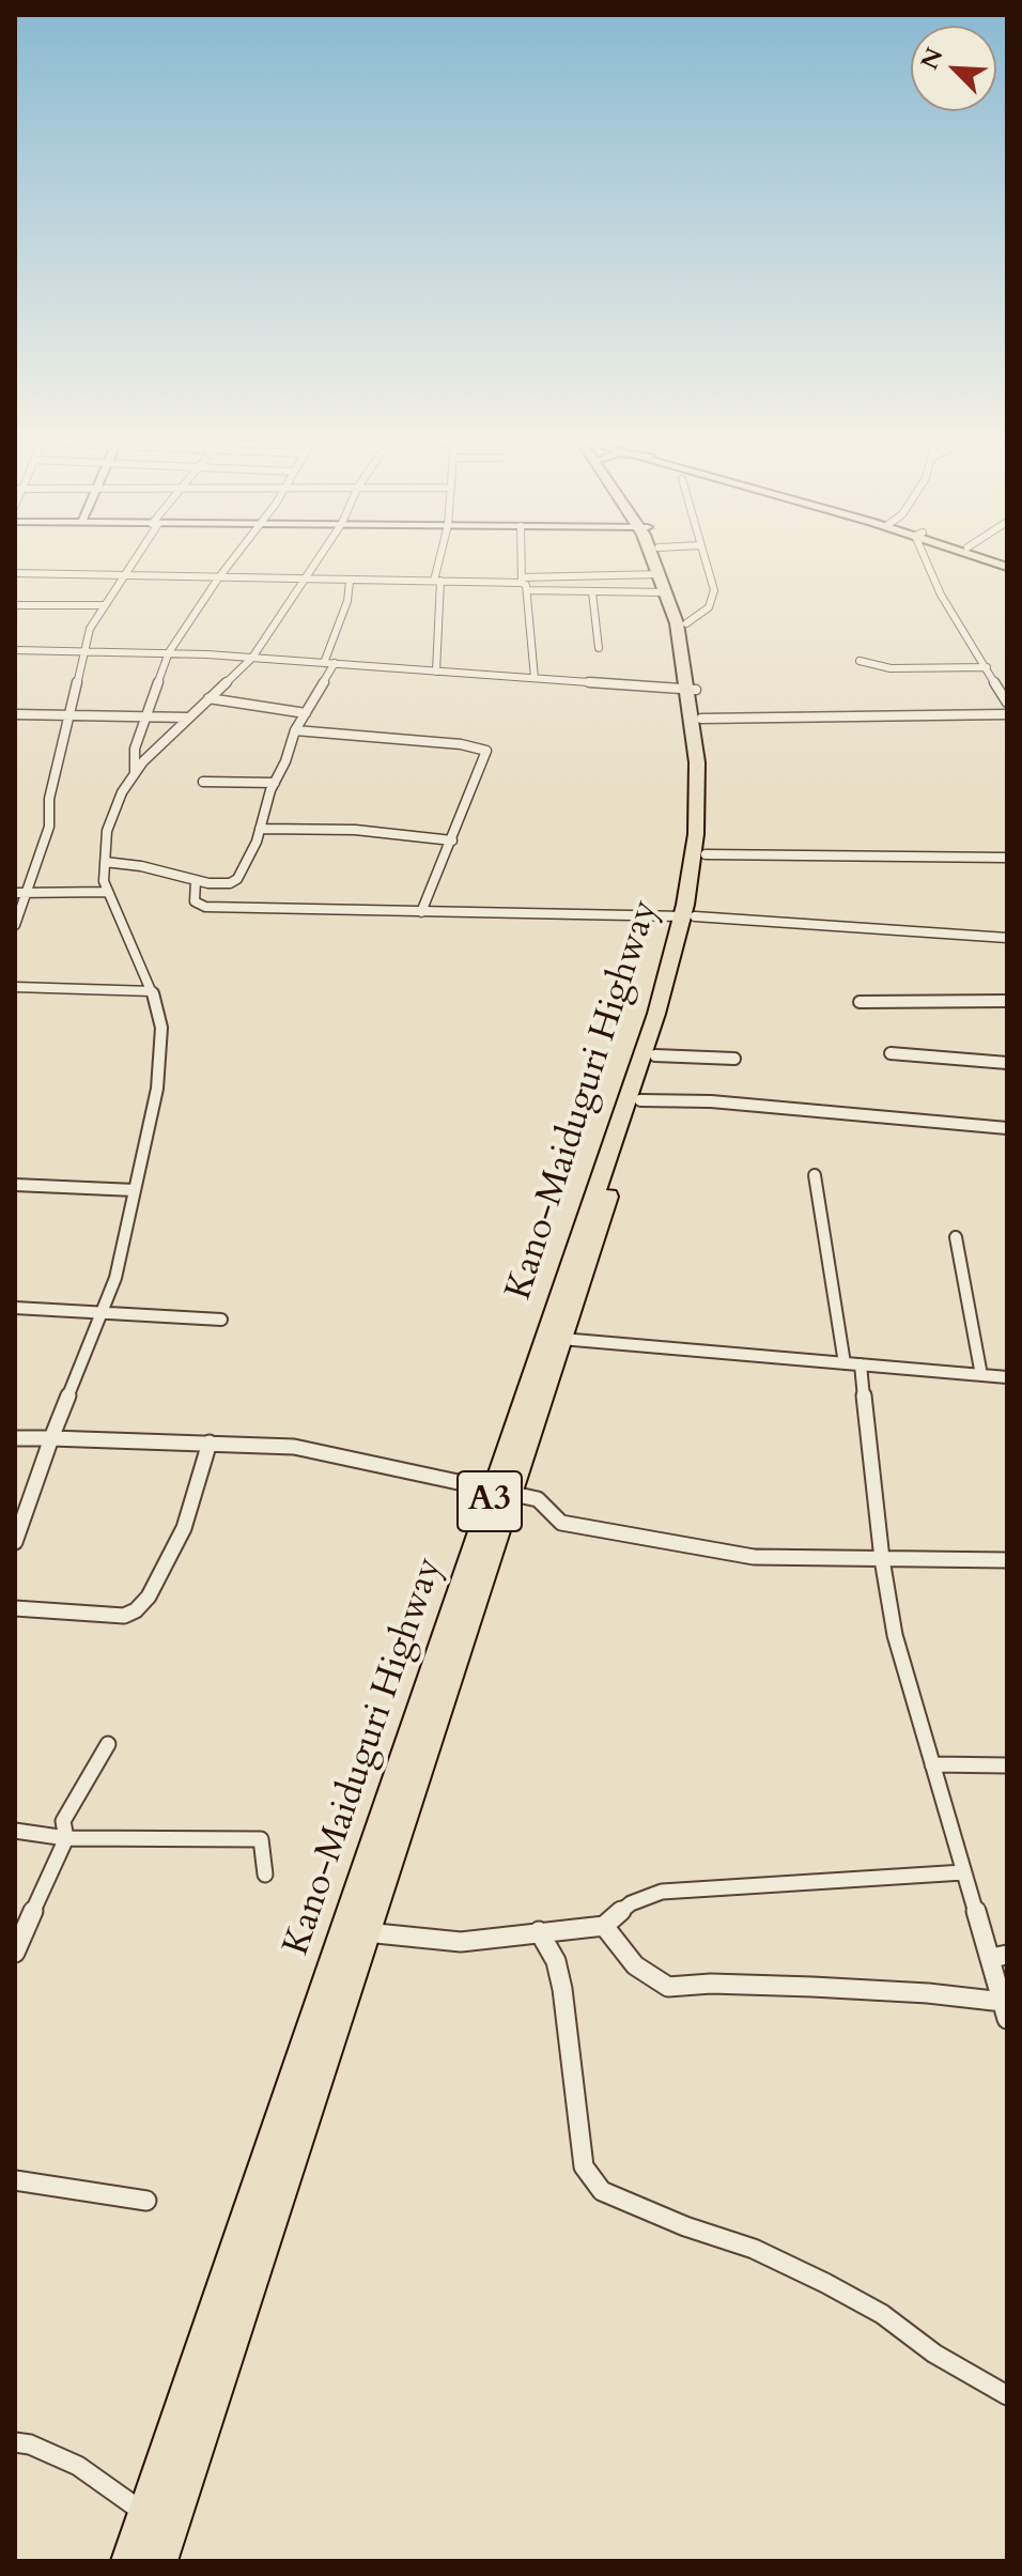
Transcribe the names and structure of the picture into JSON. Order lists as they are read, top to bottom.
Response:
{
  "streets": {
    "highway": ["Kano-Maiduguri Highway", "A3"]
  },
  "north": "top left"
}
